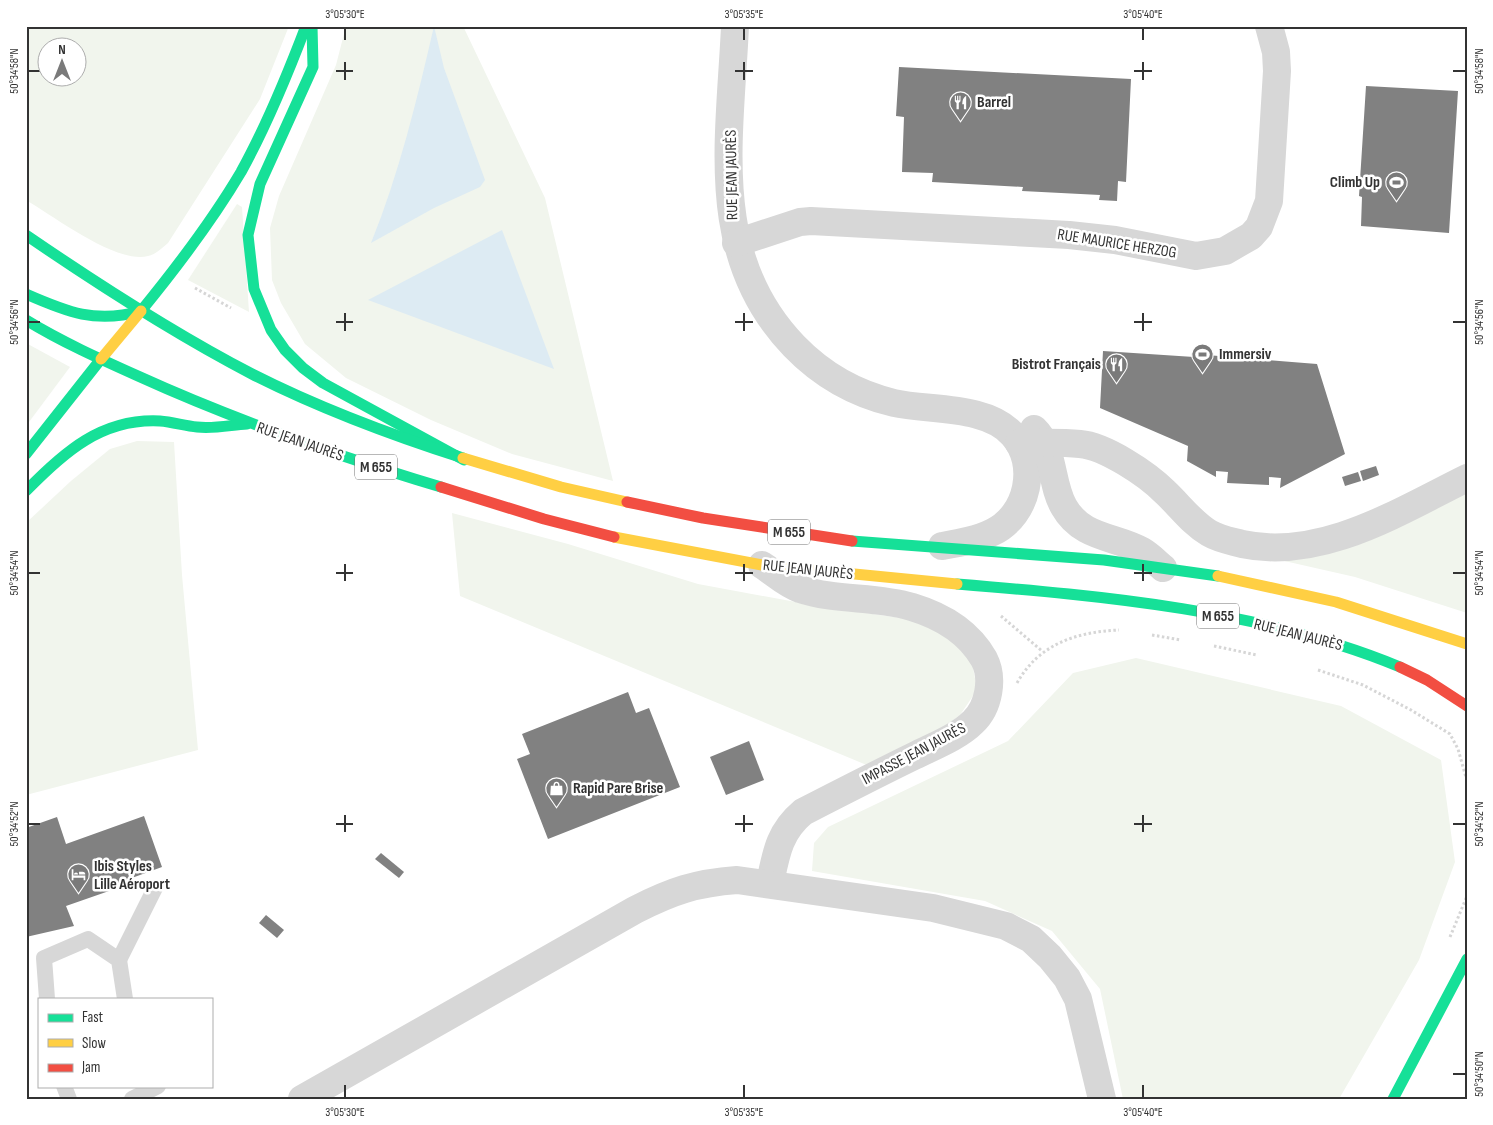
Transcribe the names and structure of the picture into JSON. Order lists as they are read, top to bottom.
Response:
{
  "streets": {
    "main road": ["RUE JEAN JAURÈS", "M 655"],
    "street": ["RUE MAURICE HERZOG", "IMPASSE JEAN JAURÈS"]
  },
  "crossings": [
    ["RUE JEAN JAURÈS", "RUE MAURICE HERZOG"],
    ["RUE JEAN JAURÈS", "M 655"],
    ["RUE JEAN JAURÈS", "IMPASSE JEAN JAURÈS"]
  ],
  "places": {
    "restaurant": ["Barrel", "Bistrot Français"],
    "sports": ["Climb Up", "Immersiv"],
    "shop": ["Rapid Pare Brise"],
    "hotel": ["Ibis Styles Lille Aéroport"]
  },
  "legend": ["Fast", "Slow", "Jam"],
  "north": "top",
  "coordinates": [
    "3°05'30\"E",
    "3°05'35\"E",
    "3°05'40\"E",
    "50°34'58\"N",
    "50°34'56\"N",
    "50°34'54\"N",
    "50°34'52\"N",
    "50°34'50\"N"
  ]
}
